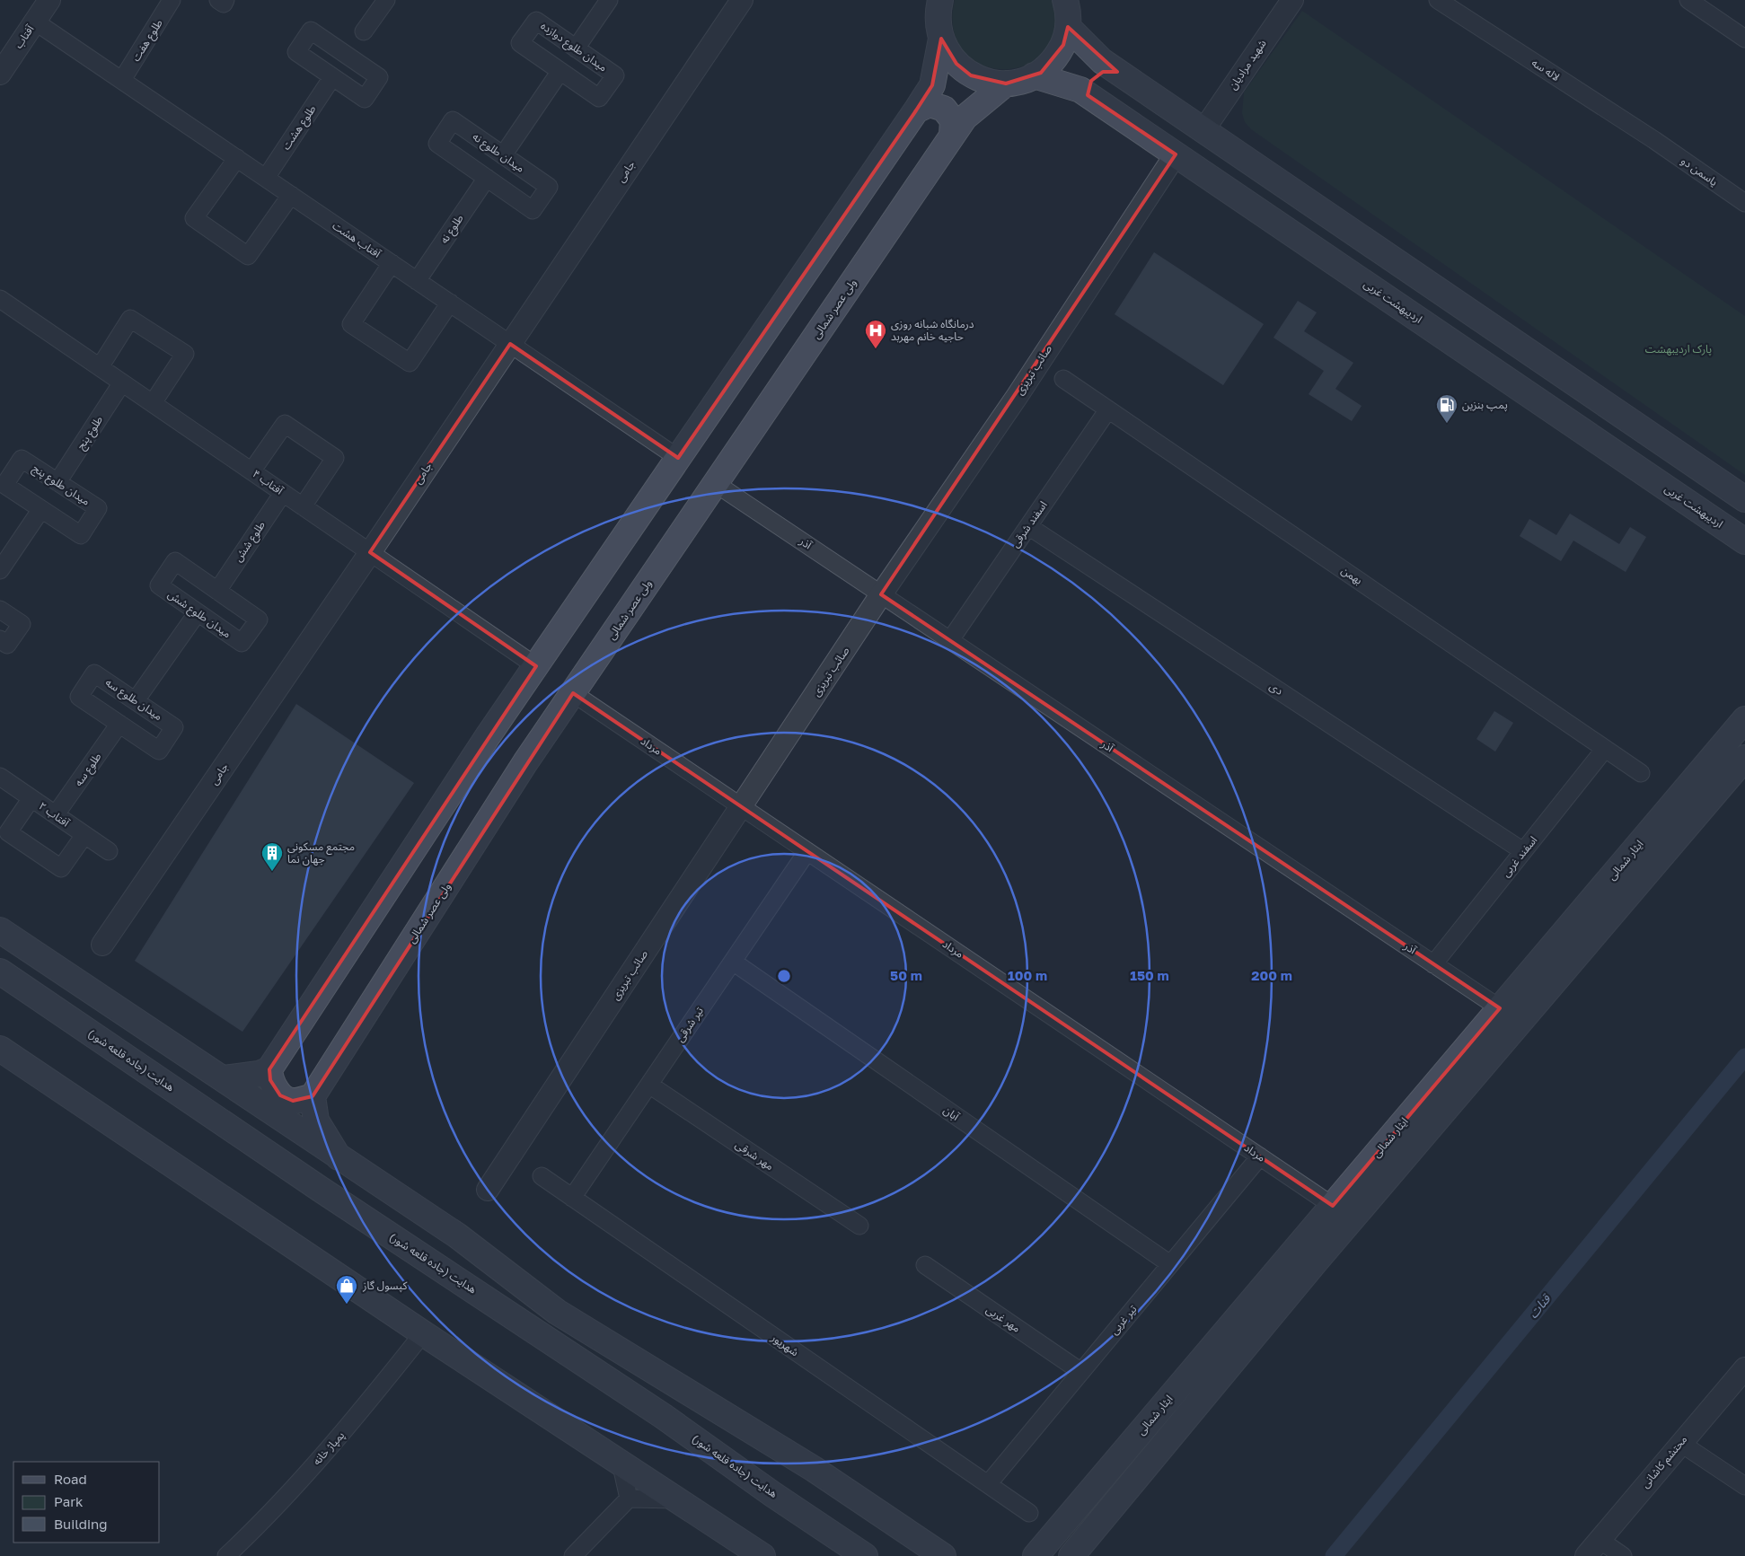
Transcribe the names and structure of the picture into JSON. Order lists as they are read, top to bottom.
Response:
{
  "streets": {
    "main road": [
      "اردیبهشت غربی",
      "ولی عصر شمالی",
      "ایثار شمالی",
      "هدایت (جاده قلعه شور)"
    ],
    "street": [
      "آفتاب",
      "طلوع هفت",
      "میدان طلوع دوازده",
      "شهید مرادیان",
      "لاله سه",
      "طلوع هشت",
      "میدان طلوع نه",
      "جامی",
      "یاسمن دو",
      "طلوع نه",
      "آفتاب هشت",
      "صائب تبریزی",
      "طلوع پنج",
      "آفتاب ۴",
      "میدان طلوع پنج",
      "اسفند شرقی",
      "طلوع شش",
      "آذر",
      "بهمن",
      "میدان طلوع شش",
      "دی",
      "میدان طلوع سه",
      "مرداد",
      "طلوع سه",
      "آفتاب ۲",
      "اسفند غربی",
      "تیر شرقی",
      "آبان",
      "مهر شرقی",
      "مهر غربی",
      "تیر غربی",
      "شهریور",
      "پمپاژ خانه",
      "محتشم کاشانی"
    ]
  },
  "crossings": [
    ["آفتاب", "آفتاب هشت"],
    ["طلوع هفت", "آفتاب هشت"],
    ["لاله سه", "یاسمن دو"],
    ["طلوع هشت", "آفتاب هشت"],
    ["میدان طلوع نه", "طلوع نه"],
    ["جامی", "آفتاب هشت"],
    ["جامی", "آفتاب ۴"],
    ["طلوع نه", "آفتاب هشت"],
    ["اردیبهشت غربی", "صائب تبریزی"],
    ["ولی عصر شمالی", "آذر"],
    ["ولی عصر شمالی", "مرداد"],
    ["صائب تبریزی", "آذر"],
    ["صائب تبریزی", "مرداد"],
    ["طلوع پنج", "آفتاب ۴"],
    ["طلوع پنج", "میدان طلوع پنج"],
    ["آفتاب ۴", "طلوع شش"],
    ["اسفند شرقی", "آذر"],
    ["اسفند شرقی", "بهمن"],
    ["اسفند شرقی", "دی"],
    ["طلوع شش", "میدان طلوع شش"],
    ["آذر", "اسفند غربی"],
    ["آذر", "ایثار شمالی"],
    ["بهمن", "اسفند غربی"],
    ["دی", "اسفند غربی"],
    ["میدان طلوع سه", "طلوع سه"],
    ["مرداد", "ایثار شمالی"],
    ["مرداد", "تیر شرقی"],
    ["مرداد", "تیر غربی"],
    ["طلوع سه", "آفتاب ۲"],
    ["تیر شرقی", "آبان"],
    ["تیر شرقی", "مهر شرقی"],
    ["تیر شرقی", "شهریور"],
    ["آبان", "تیر غربی"],
    ["مهر غربی", "تیر غربی"],
    ["تیر غربی", "شهریور"]
  ],
  "water": ["قنات"],
  "parks": ["پارک اردیبهشت"],
  "places": {
    "hospital": ["درمانگاه شبانه‌ روزی حاجیه‌ خانم مهربد"],
    "fuel station": ["پمپ بنزین"],
    "building": ["مجتمع مسکونی جهان نما"],
    "shop": ["کپسول گاز"]
  },
  "legend": ["Road", "Park", "Building"],
  "rings": [
    "50 m",
    "100 m",
    "150 m",
    "200 m"
  ]
}
